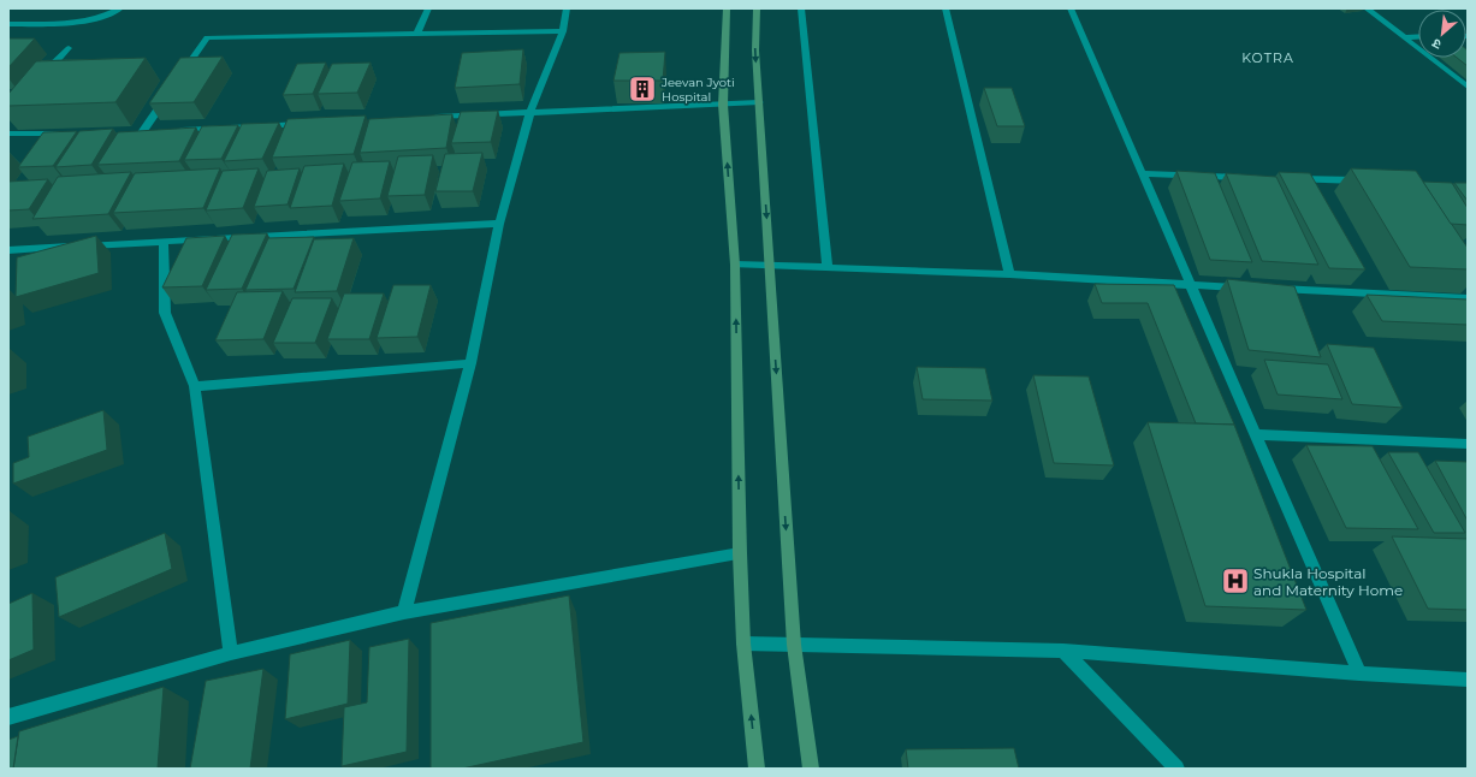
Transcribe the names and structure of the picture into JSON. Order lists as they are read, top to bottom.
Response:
{
  "districts": ["KOTRA"],
  "places": {
    "building": ["Jeevan Jyoti Hospital"],
    "hospital": ["Shukla Hospital and Maternity Home"]
  },
  "north": "bottom left"
}
